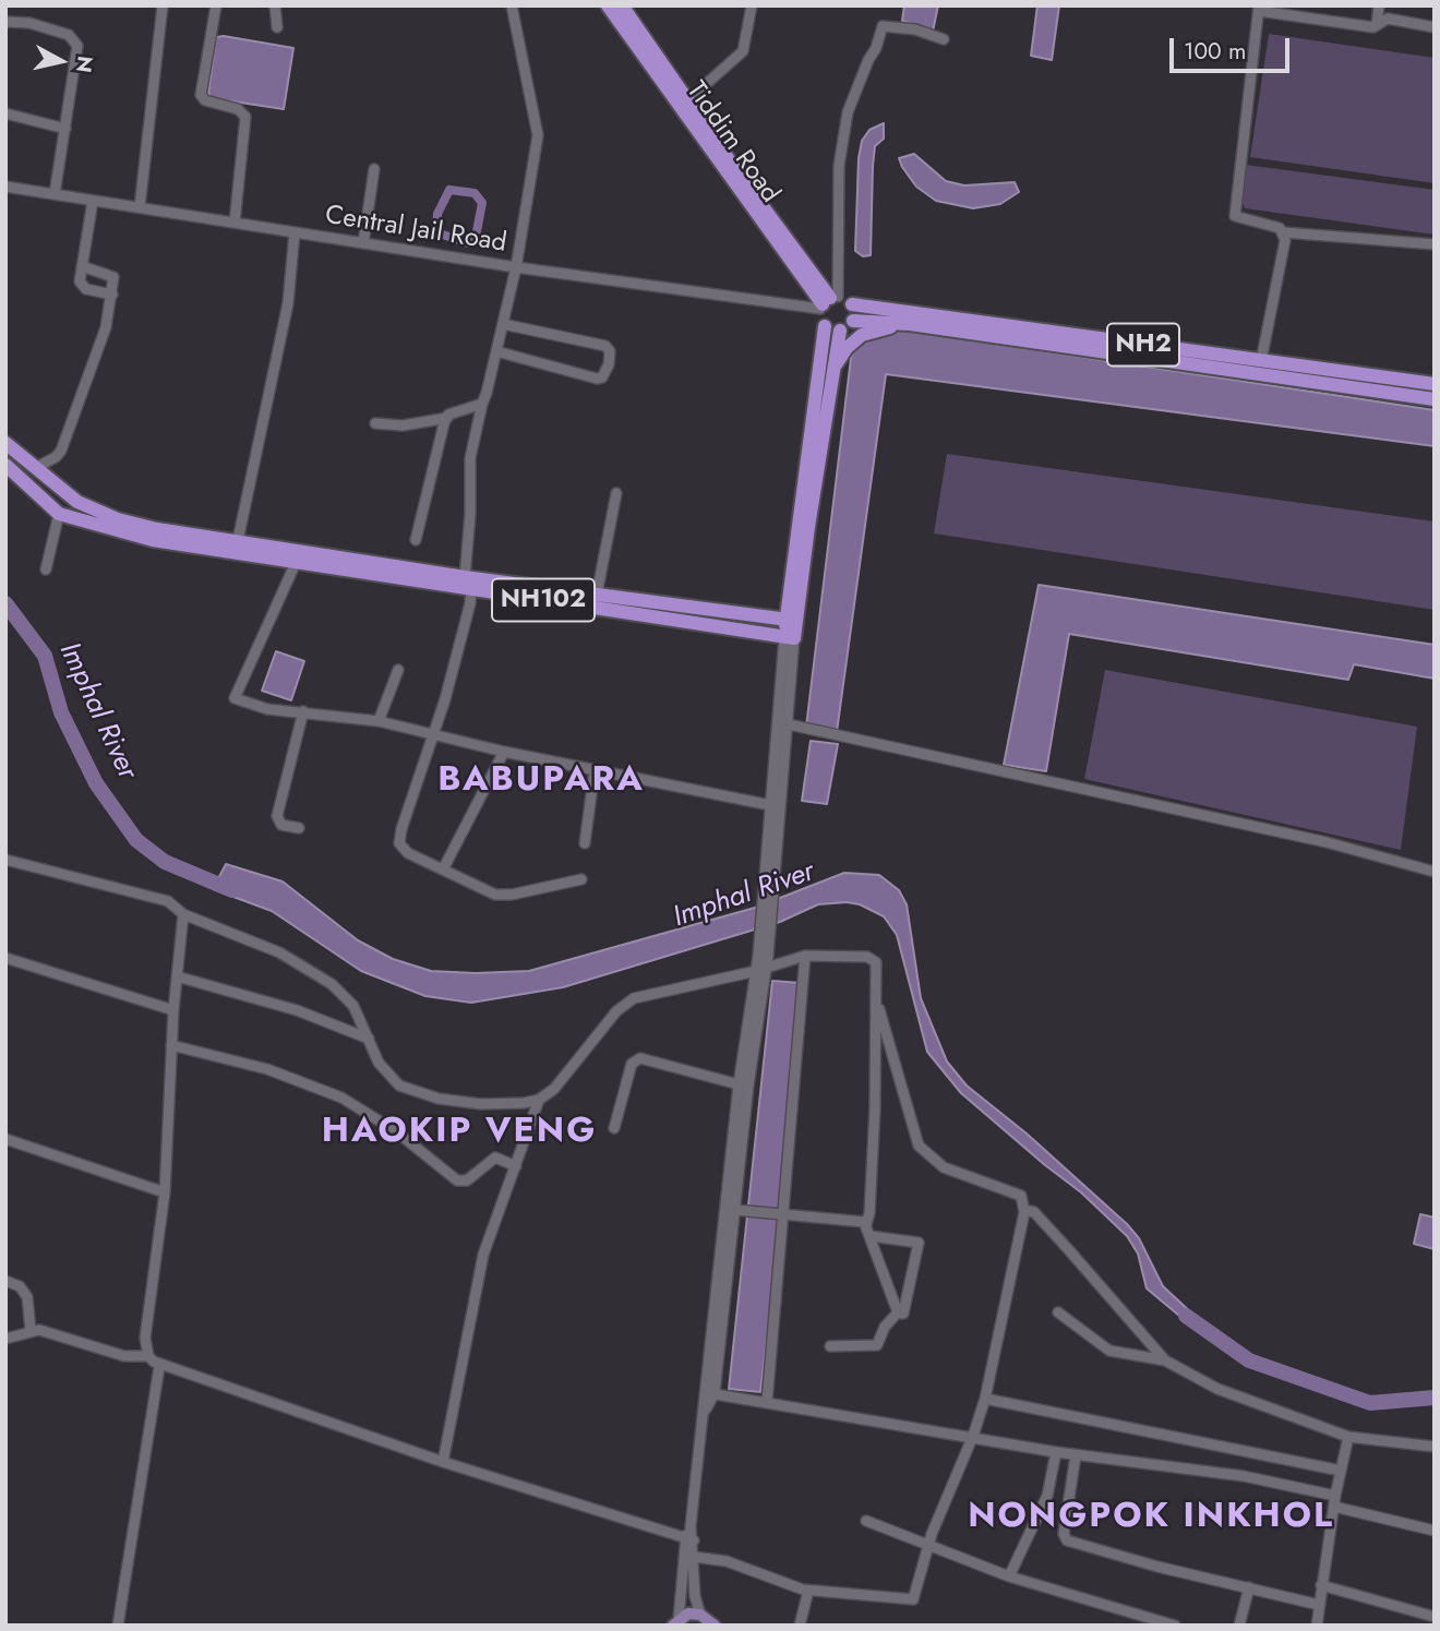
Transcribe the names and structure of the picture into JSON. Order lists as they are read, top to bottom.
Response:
{
  "streets": {
    "highway": ["Tiddim Road", "NH2", "NH102"],
    "street": ["Central Jail Road"]
  },
  "crossings": [
    ["Tiddim Road", "NH2"],
    ["Central Jail Road", "NH2"]
  ],
  "districts": ["BABUPARA", "HAOKIP VENG", "NONGPOK INKHOL"],
  "water": ["Imphal River"],
  "scale_bar": "100 m",
  "north": "right"
}
